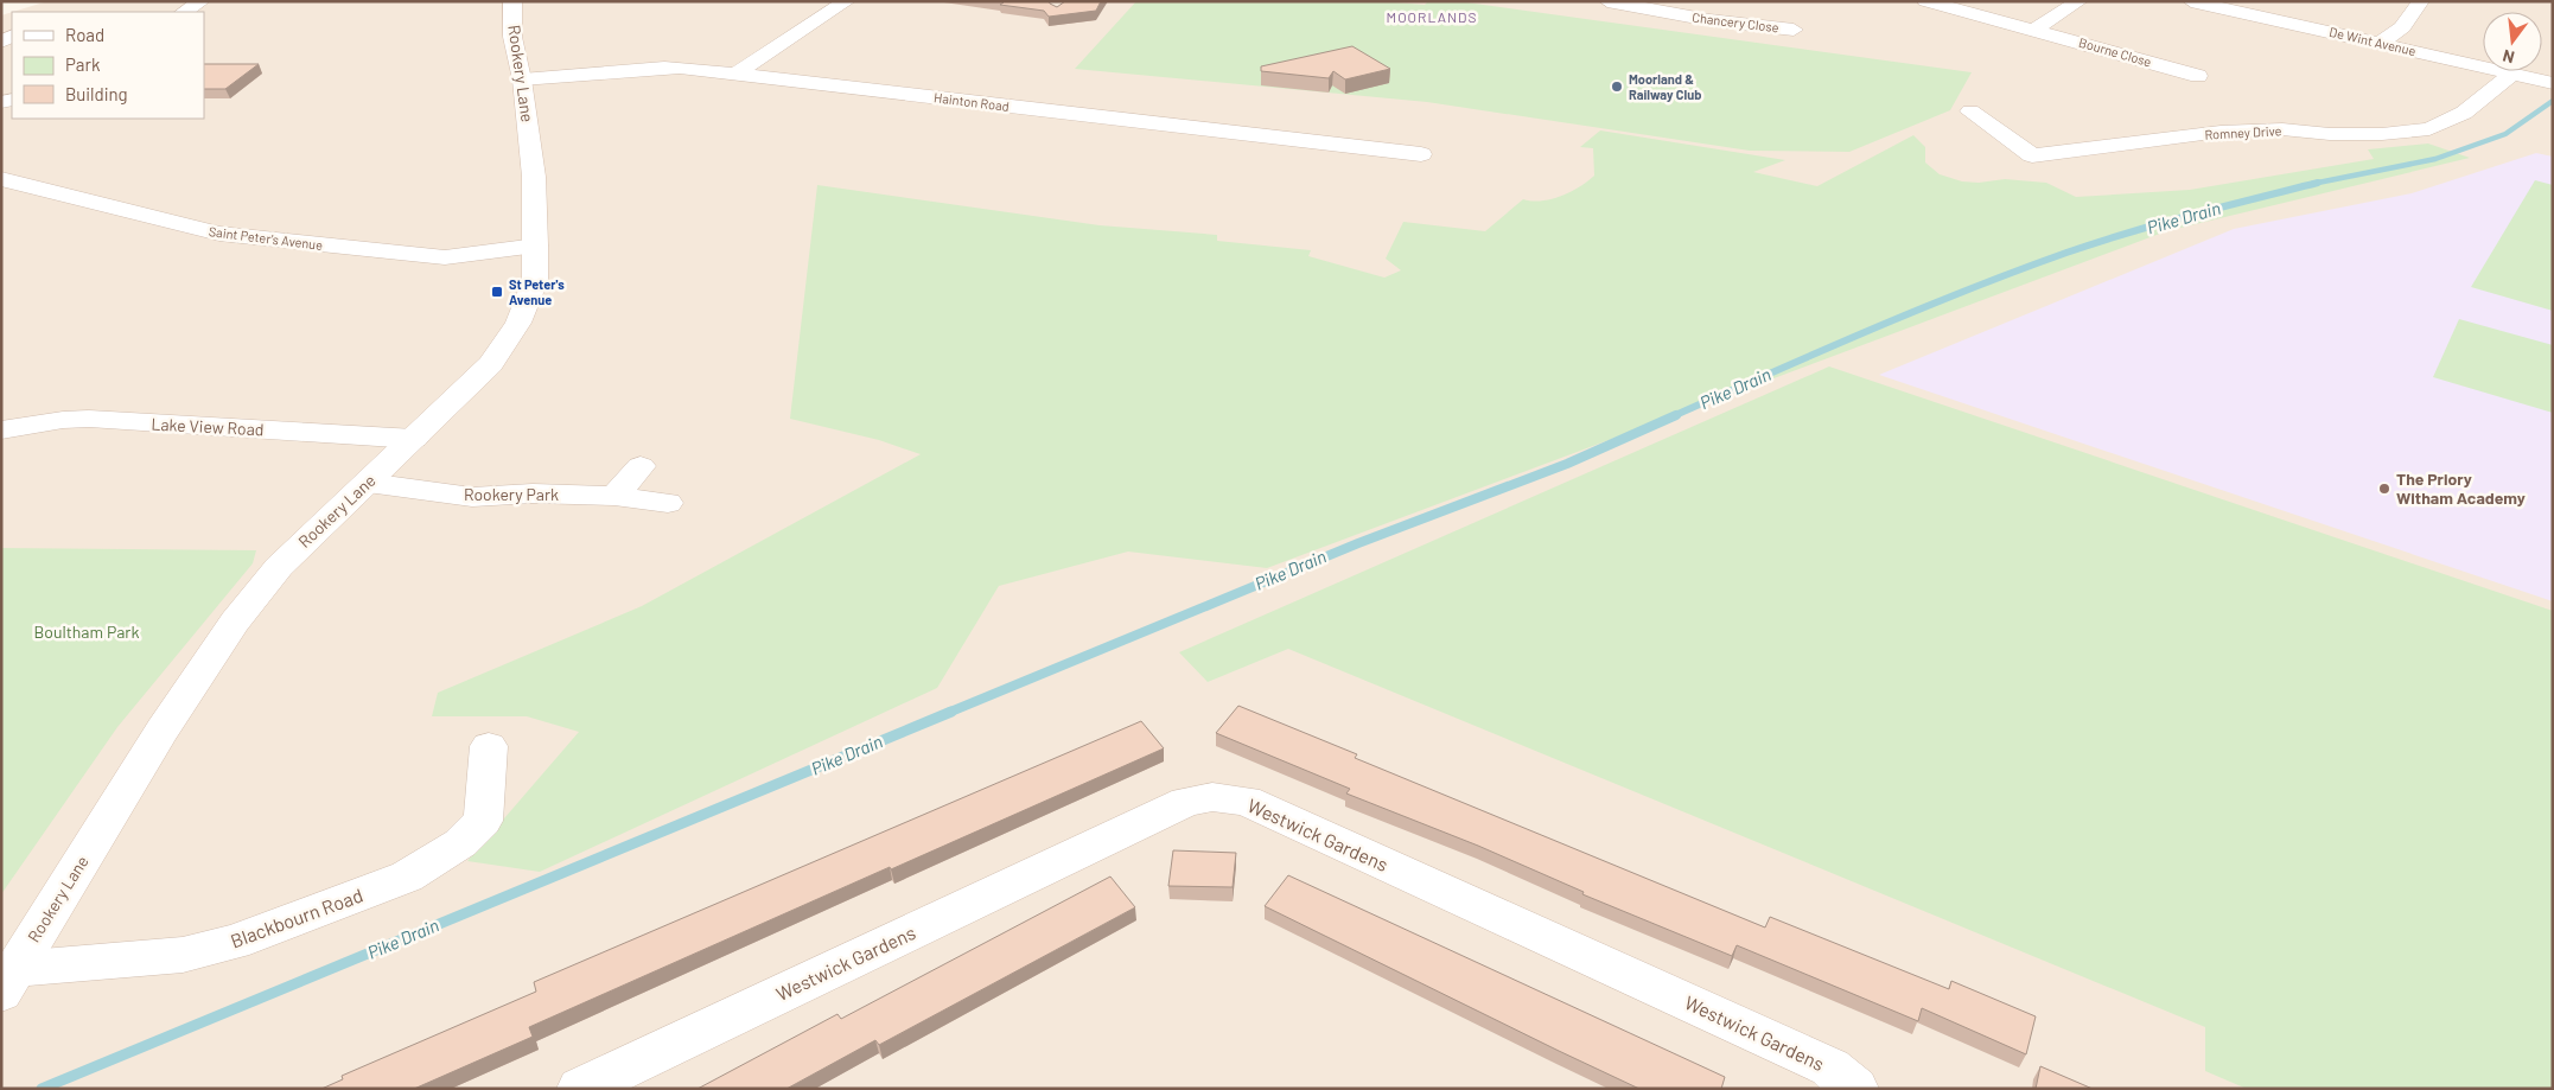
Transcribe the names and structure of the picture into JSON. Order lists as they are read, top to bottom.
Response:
{
  "streets": {
    "street": [
      "Chancery Close",
      "De Wint Avenue",
      "Bourne Close",
      "Rookery Lane",
      "Hainton Road",
      "Romney Drive",
      "Saint Peter's Avenue",
      "Lake View Road",
      "Rookery Park",
      "Westwick Gardens",
      "Blackbourn Road"
    ]
  },
  "crossings": [
    ["De Wint Avenue", "Romney Drive"],
    ["Rookery Lane", "Hainton Road"],
    ["Rookery Lane", "Saint Peter's Avenue"],
    ["Rookery Lane", "Lake View Road"],
    ["Rookery Lane", "Rookery Park"],
    ["Rookery Lane", "Blackbourn Road"]
  ],
  "districts": ["MOORLANDS"],
  "water": ["Pike Drain"],
  "parks": ["Boultham Park"],
  "places": {
    "other": ["Moorland & Railway Club", "The Priory Witham Academy"],
    "transit": ["St Peter's Avenue"]
  },
  "legend": ["Road", "Park", "Building"],
  "north": "bottom"
}
